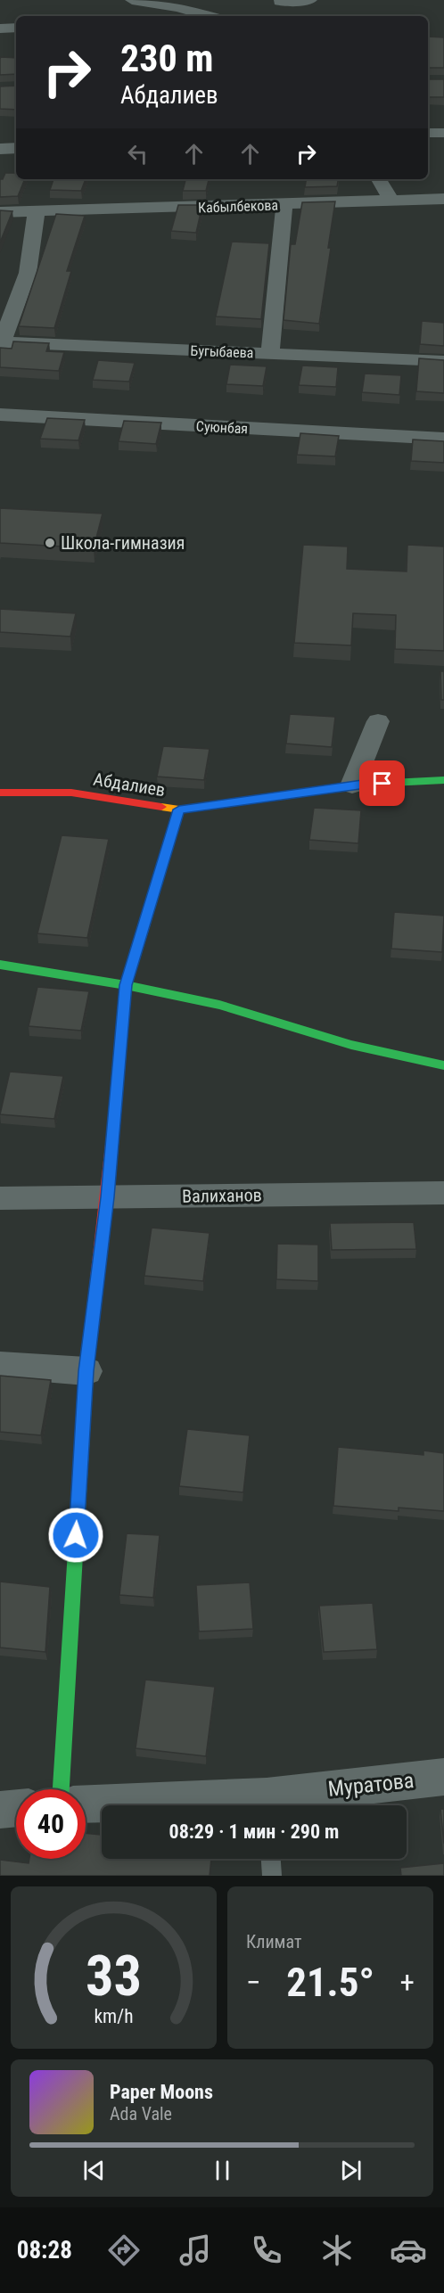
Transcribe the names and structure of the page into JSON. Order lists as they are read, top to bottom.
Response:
{
  "streets": {
    "street": [
      "Кабылбекова",
      "Бугыбаева",
      "Суюнбая",
      "Абдалиев",
      "Валиханов",
      "Муратова"
    ]
  },
  "places": ["Школа-гимназия"],
  "page": {
    "turn": ["230 m", "Абдалиев"],
    "limit": "40",
    "trip": "08:29 · 1 мин · 290 m",
    "tile": "Климат",
    "heat": ["−", "21.5°", "+"],
    "song": ["Paper Moons", "Ada Vale"],
    "tabs": "08:28",
    "gauge": ["33", "km/h"]
  }
}
